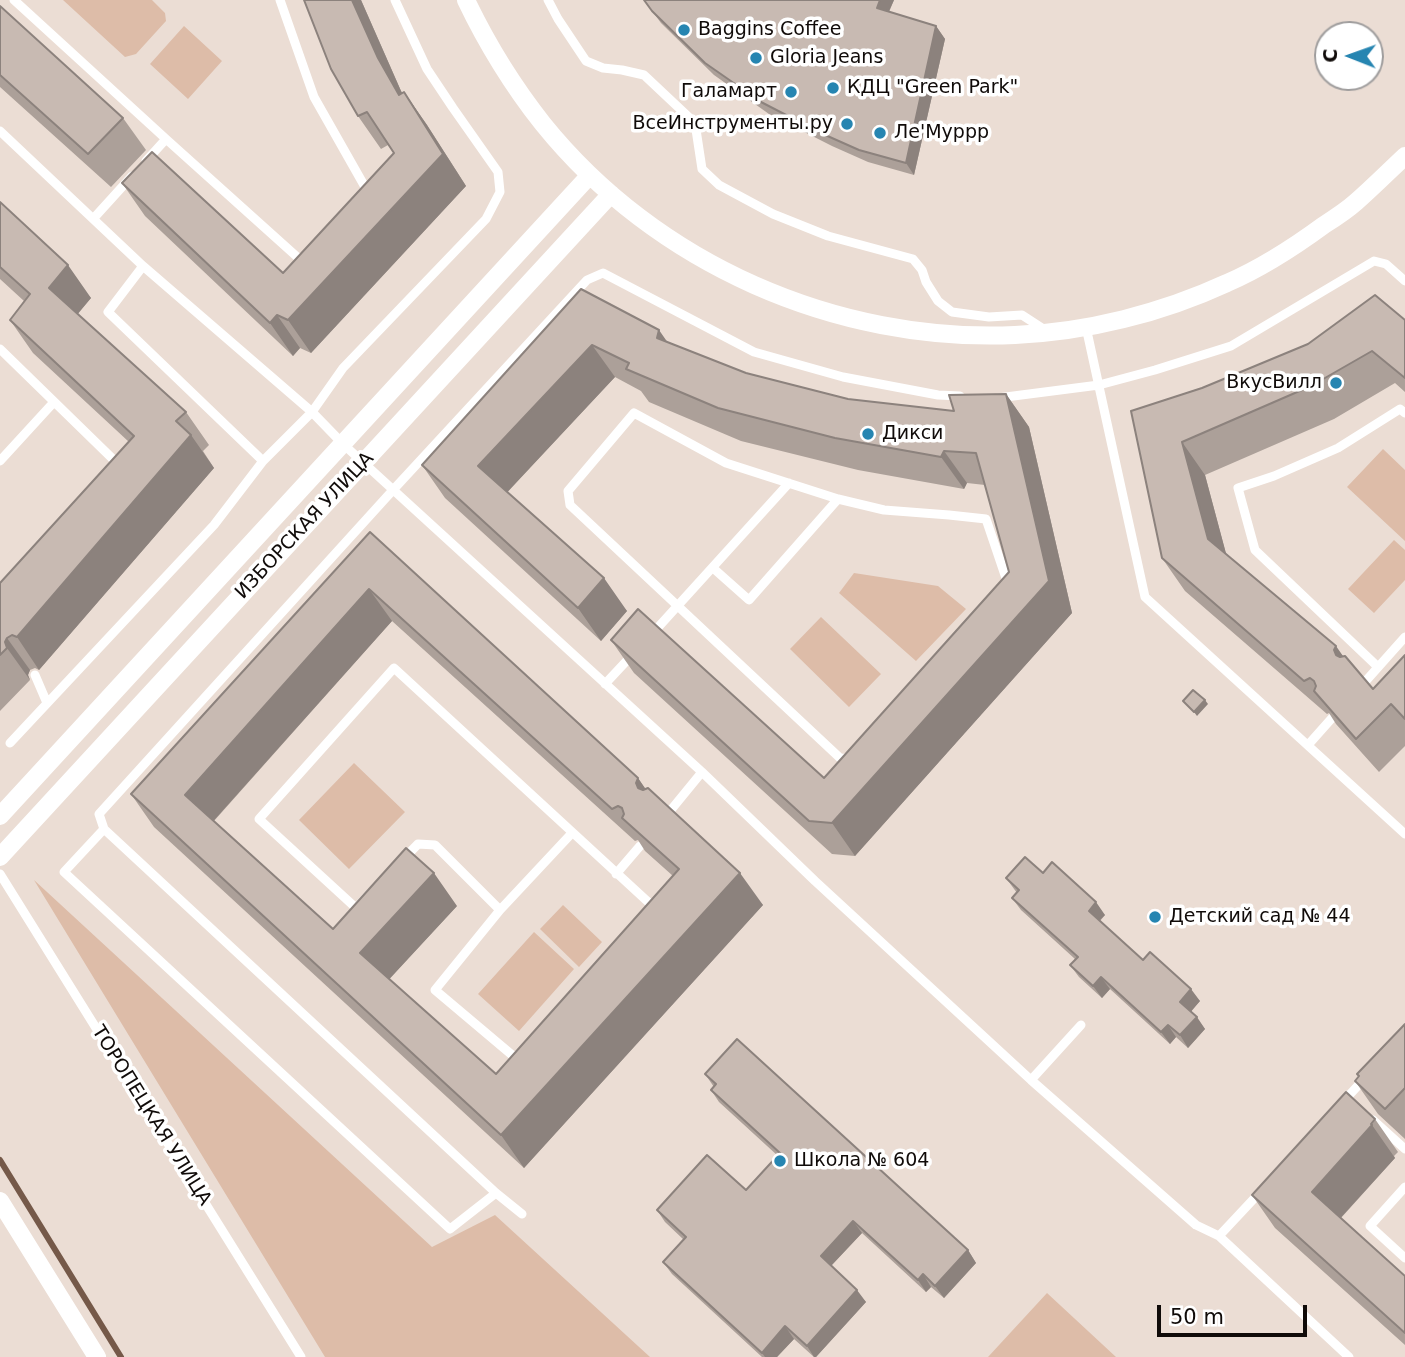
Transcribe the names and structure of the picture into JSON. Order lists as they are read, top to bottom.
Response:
{
  "streets": {
    "street": ["ИЗБОРСКАЯ УЛИЦА"],
    "lane": ["ТОРОПЕЦКАЯ УЛИЦА"]
  },
  "places": [
    "Baggins Coffee",
    "Gloria Jeans",
    "КДЦ \"Green Park\"",
    "Галамарт",
    "ВсеИнструменты.ру",
    "Ле'Муррр",
    "ВкусВилл",
    "Дикси",
    "Детский сад № 44",
    "Школа № 604"
  ],
  "scale_bar": "50 m",
  "north": "left"
}
